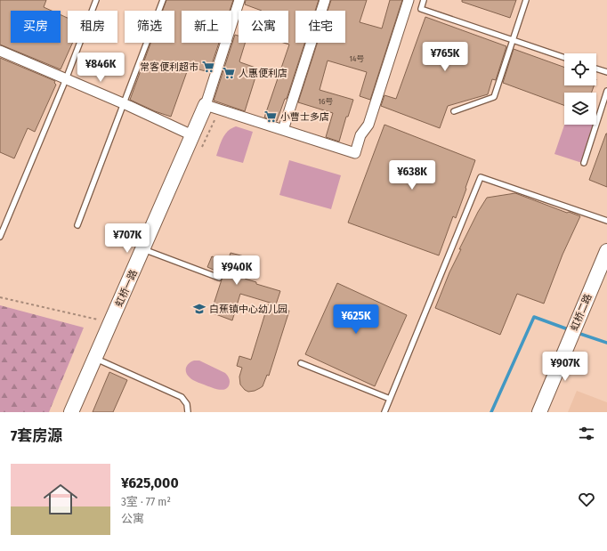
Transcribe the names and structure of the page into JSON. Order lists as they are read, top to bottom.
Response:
{
  "streets": {
    "street": ["虹桥一路", "虹桥二路"]
  },
  "places": {
    "supermarket": ["常客便利超市", "人惠便利店", "小曹士多店"],
    "school or university": ["白蕉镇中心幼儿园"]
  },
  "house_numbers": ["14号", "16号"],
  "page": {
    "chip": [
      "买房",
      "租房",
      "筛选",
      "新上",
      "公寓",
      "住宅"
    ],
    "price": [
      "¥765K",
      "¥846K",
      "¥638K",
      "¥707K",
      "¥940K",
      "¥625K",
      "¥907K"
    ],
    "heading": "7套房源",
    "list": [
      {
        "name": "¥625,000",
        "note": "3室 · 77 m² · 公寓"
      }
    ]
  }
}
